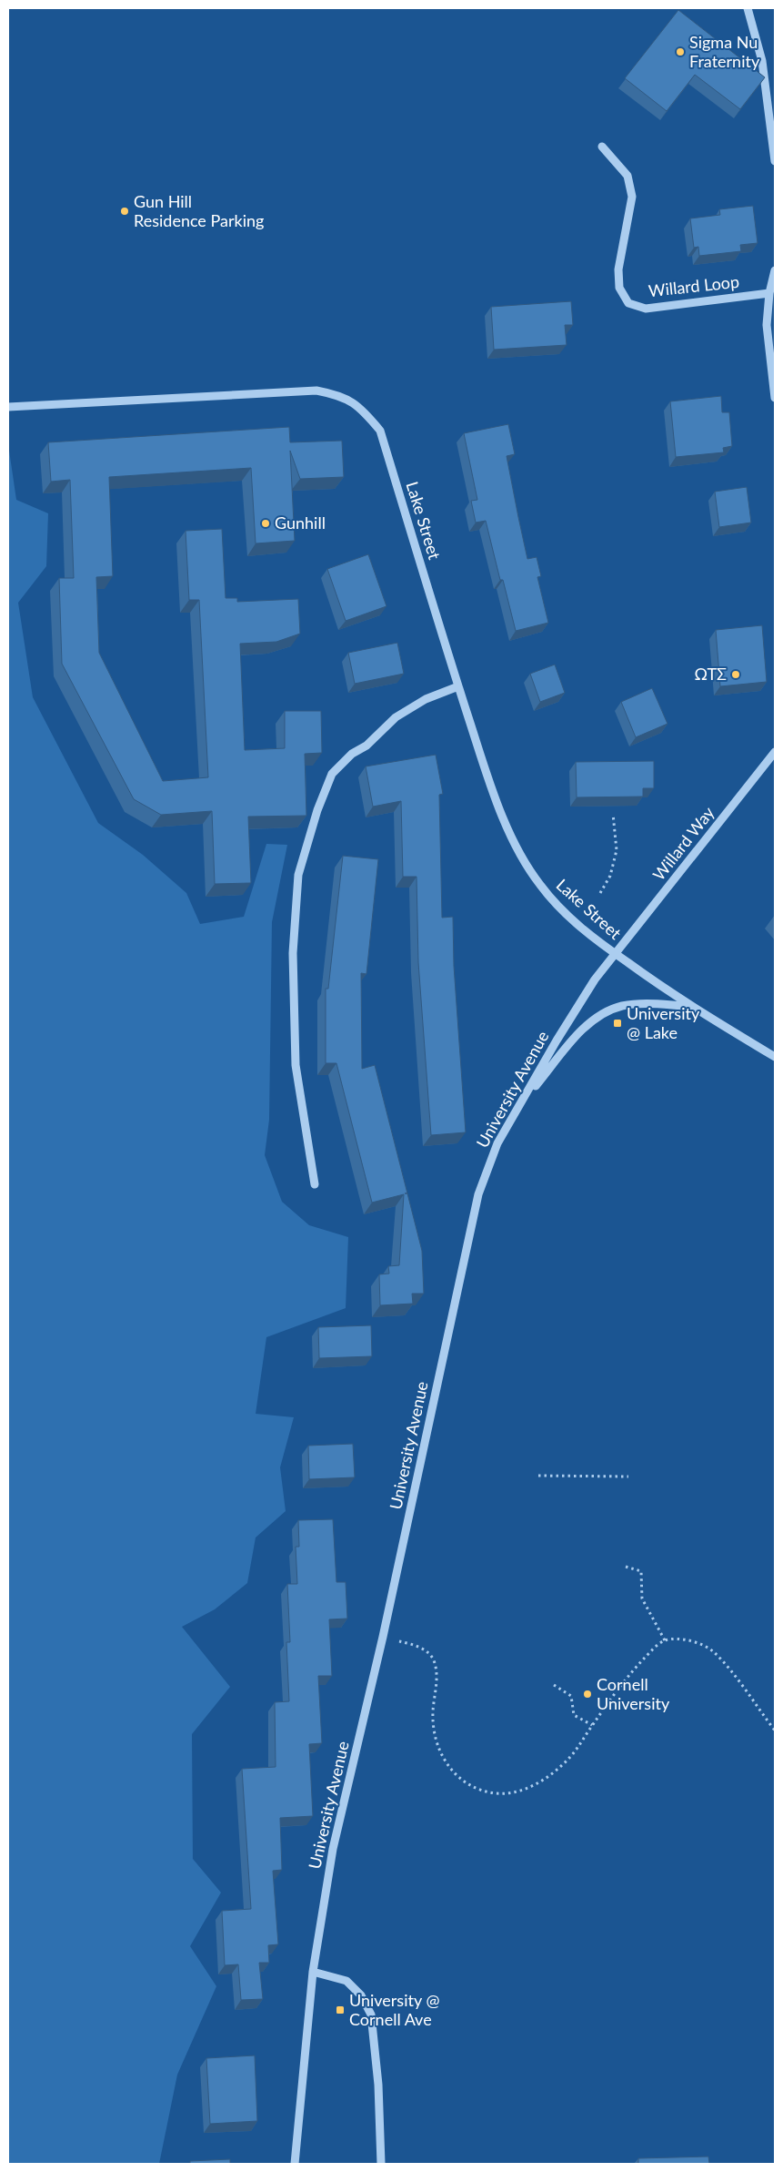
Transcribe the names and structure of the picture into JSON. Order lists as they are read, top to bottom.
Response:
{
  "streets": {
    "street": [
      "Willard Loop",
      "Lake Street",
      "Willard Way",
      "University Avenue"
    ]
  },
  "crossings": [
    ["Lake Street", "Willard Way"],
    ["Lake Street", "University Avenue"],
    ["Willard Way", "University Avenue"]
  ],
  "places": {
    "other": [
      "Sigma Nu Fraternity",
      "Gun Hill Residence Parking",
      "Gunhill",
      "ΩΤΣ",
      "Cornell University"
    ],
    "transit": ["University @ Lake", "University @ Cornell Ave"]
  }
}
